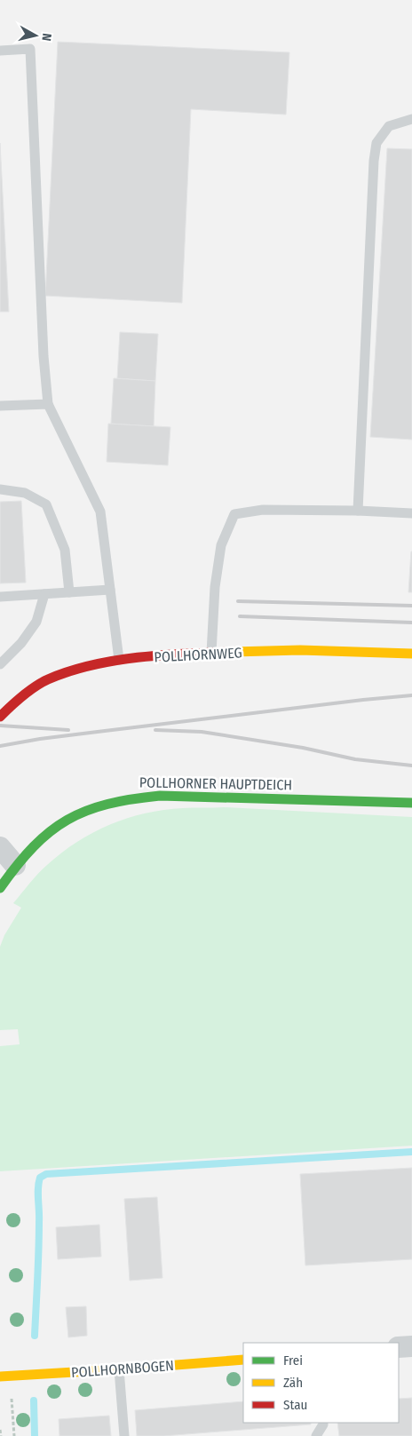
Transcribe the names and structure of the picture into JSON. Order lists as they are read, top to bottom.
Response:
{
  "streets": {
    "street": ["POLLHORNWEG", "POLLHORNER HAUPTDEICH", "POLLHORNBOGEN"]
  },
  "legend": ["Frei", "Zäh", "Stau"],
  "north": "right"
}
